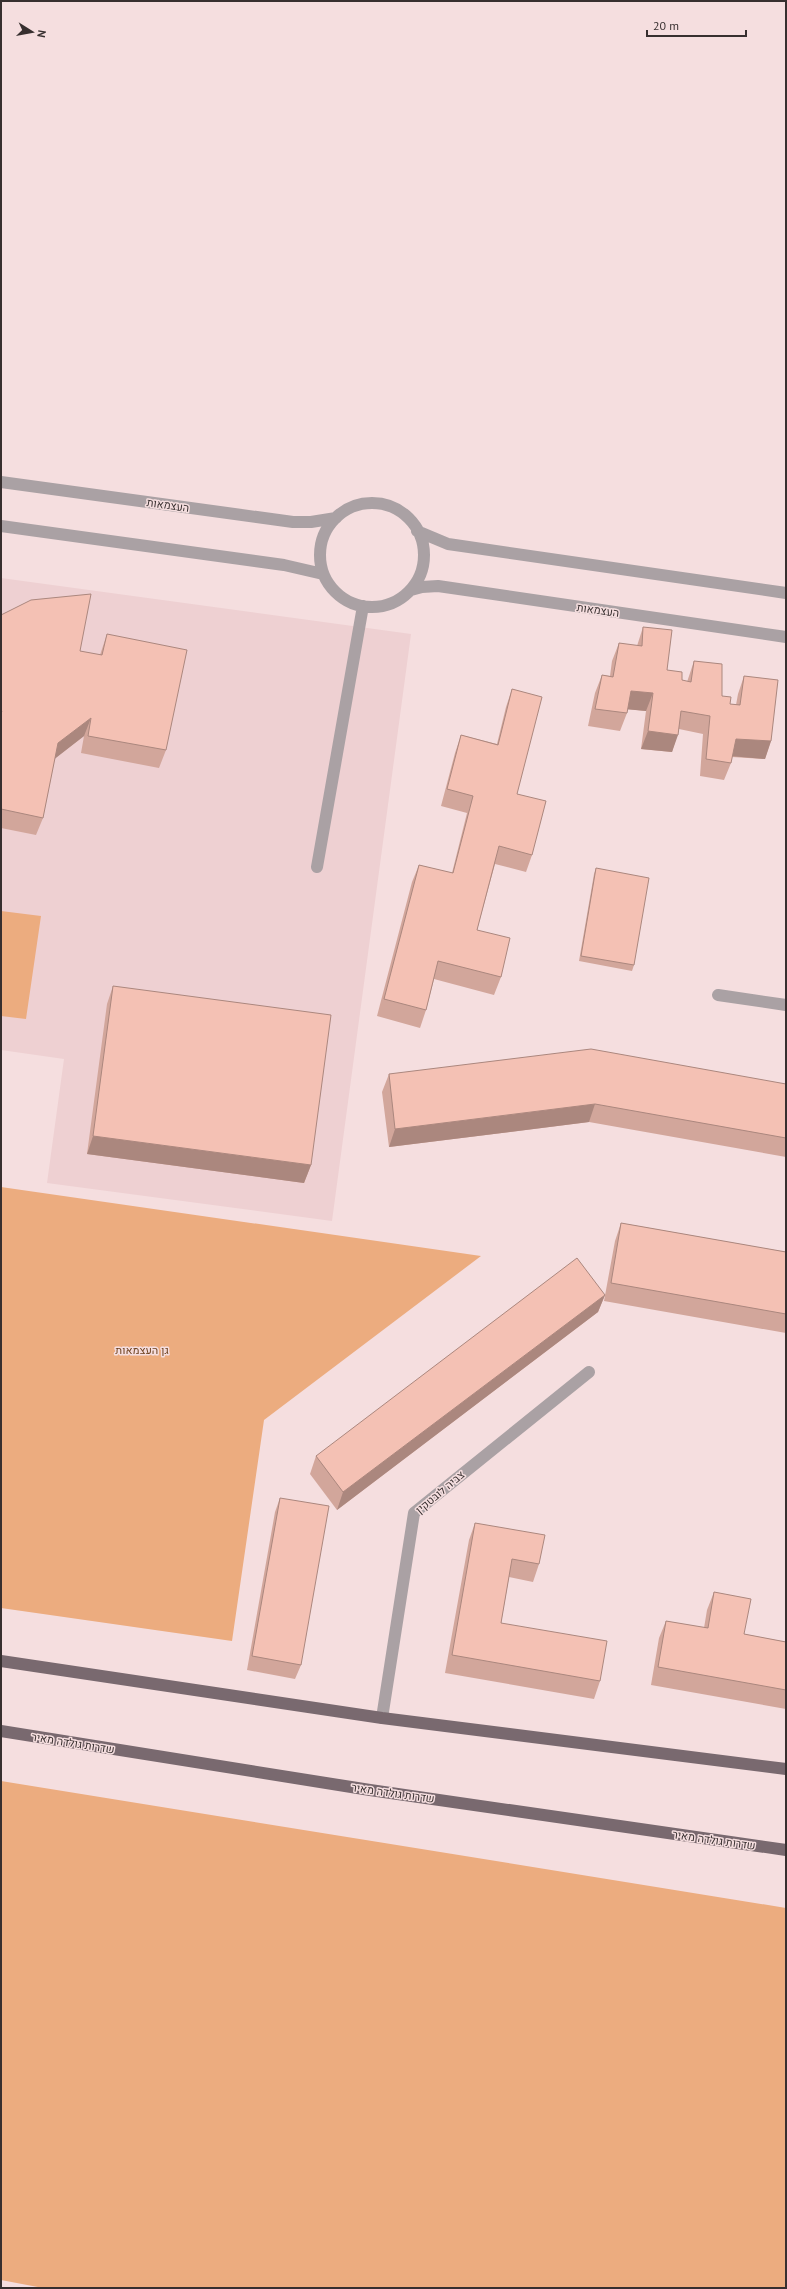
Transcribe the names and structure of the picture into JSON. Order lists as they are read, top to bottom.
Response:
{
  "streets": {
    "main road": ["שדרות גולדה מאיר"],
    "street": ["העצמאות", "צביה לובטקין"]
  },
  "parks": ["גן העצמאות"],
  "scale_bar": "20 m",
  "north": "right"
}
